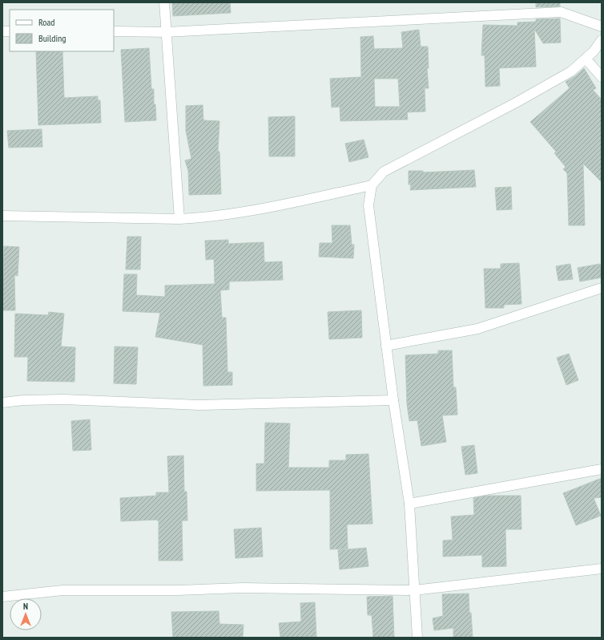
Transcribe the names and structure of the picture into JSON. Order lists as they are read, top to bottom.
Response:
{
  "legend": ["Road", "Building"],
  "north": "top"
}
